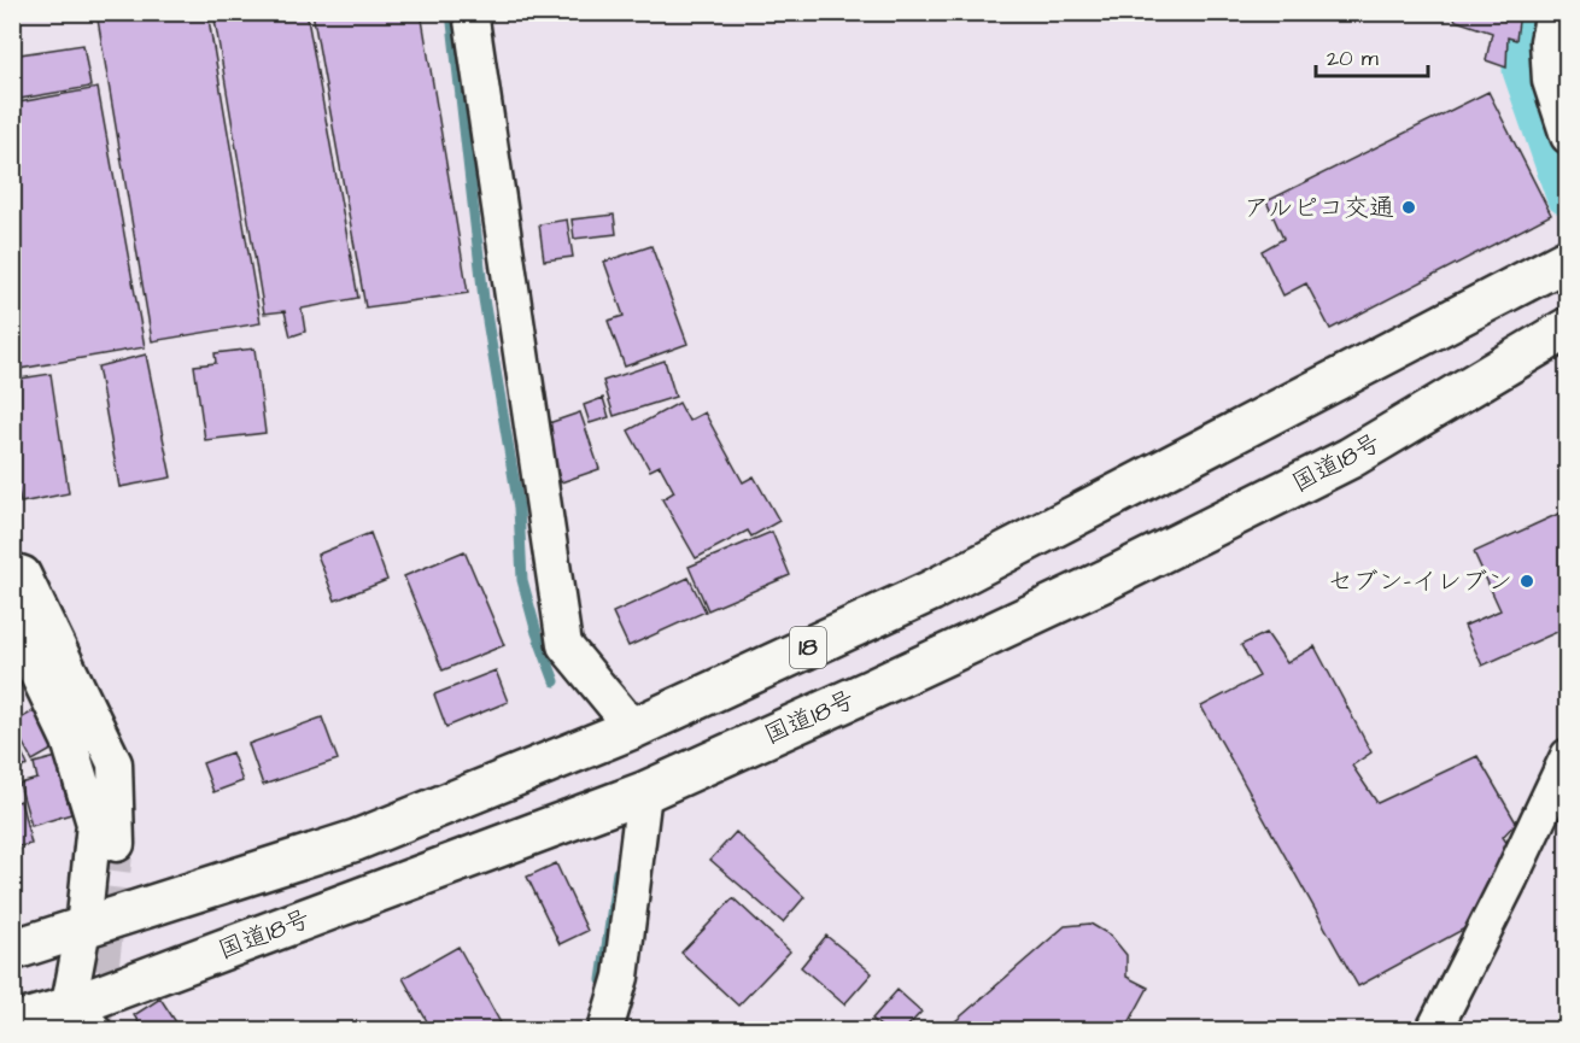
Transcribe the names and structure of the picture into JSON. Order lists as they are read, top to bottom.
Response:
{
  "streets": {
    "highway": ["国道18号", "18"]
  },
  "places": ["アルピコ交通", "セブン-イレブン"],
  "scale_bar": "20 m"
}
